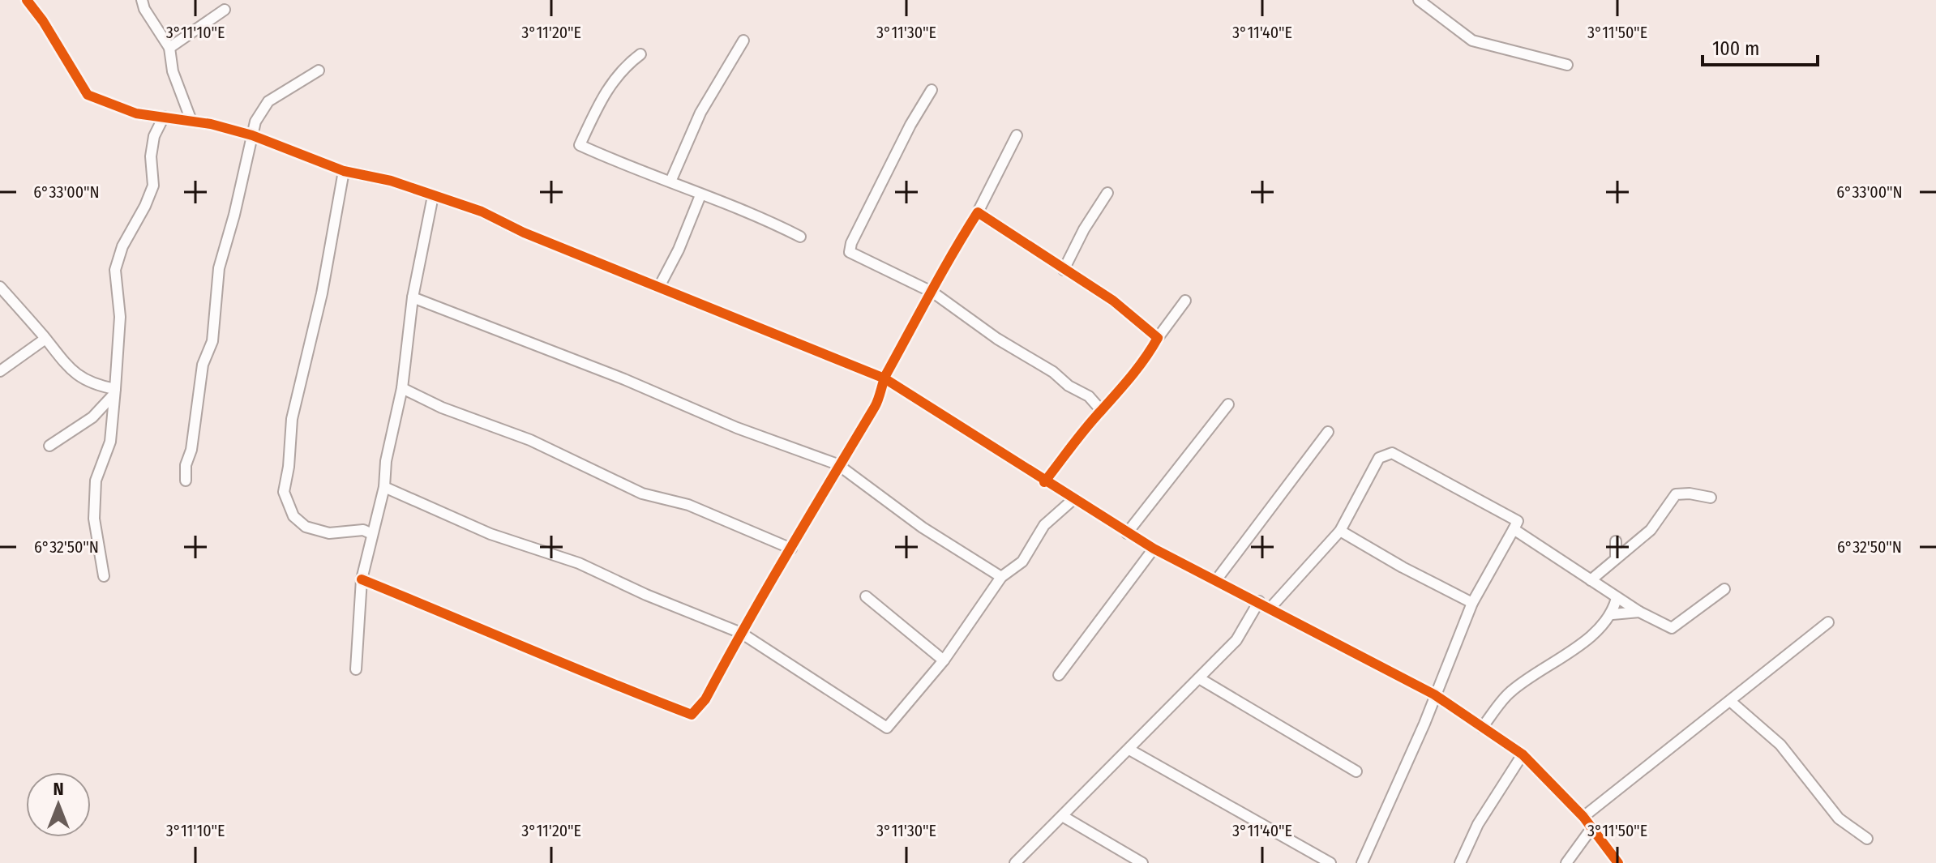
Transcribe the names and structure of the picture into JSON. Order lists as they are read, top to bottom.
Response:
{
  "scale_bar": "100 m",
  "north": "top",
  "coordinates": [
    "3°11'10\"E",
    "3°11'20\"E",
    "3°11'30\"E",
    "3°11'40\"E",
    "3°11'50\"E",
    "6°33'00\"N",
    "6°32'50\"N"
  ]
}
